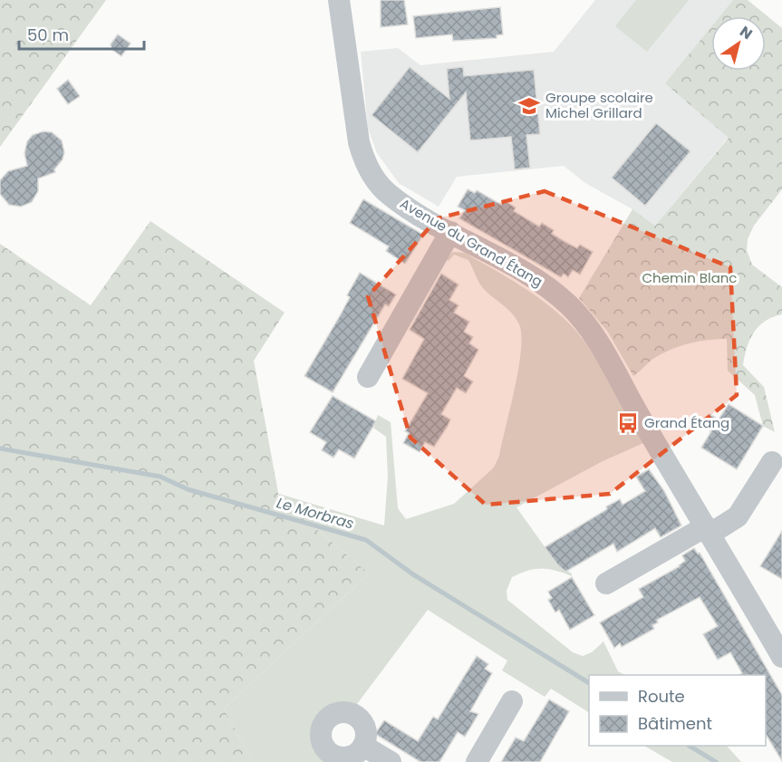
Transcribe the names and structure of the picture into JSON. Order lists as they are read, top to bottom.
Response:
{
  "streets": {
    "street": ["Avenue du Grand Étang"]
  },
  "water": ["Le Morbras"],
  "parks": ["Chemin Blanc"],
  "places": {
    "school or university": ["Groupe scolaire Michel Grillard"],
    "bus stop": ["Grand Étang"]
  },
  "legend": ["Route", "Bâtiment"],
  "scale_bar": "50 m",
  "north": "top right"
}
